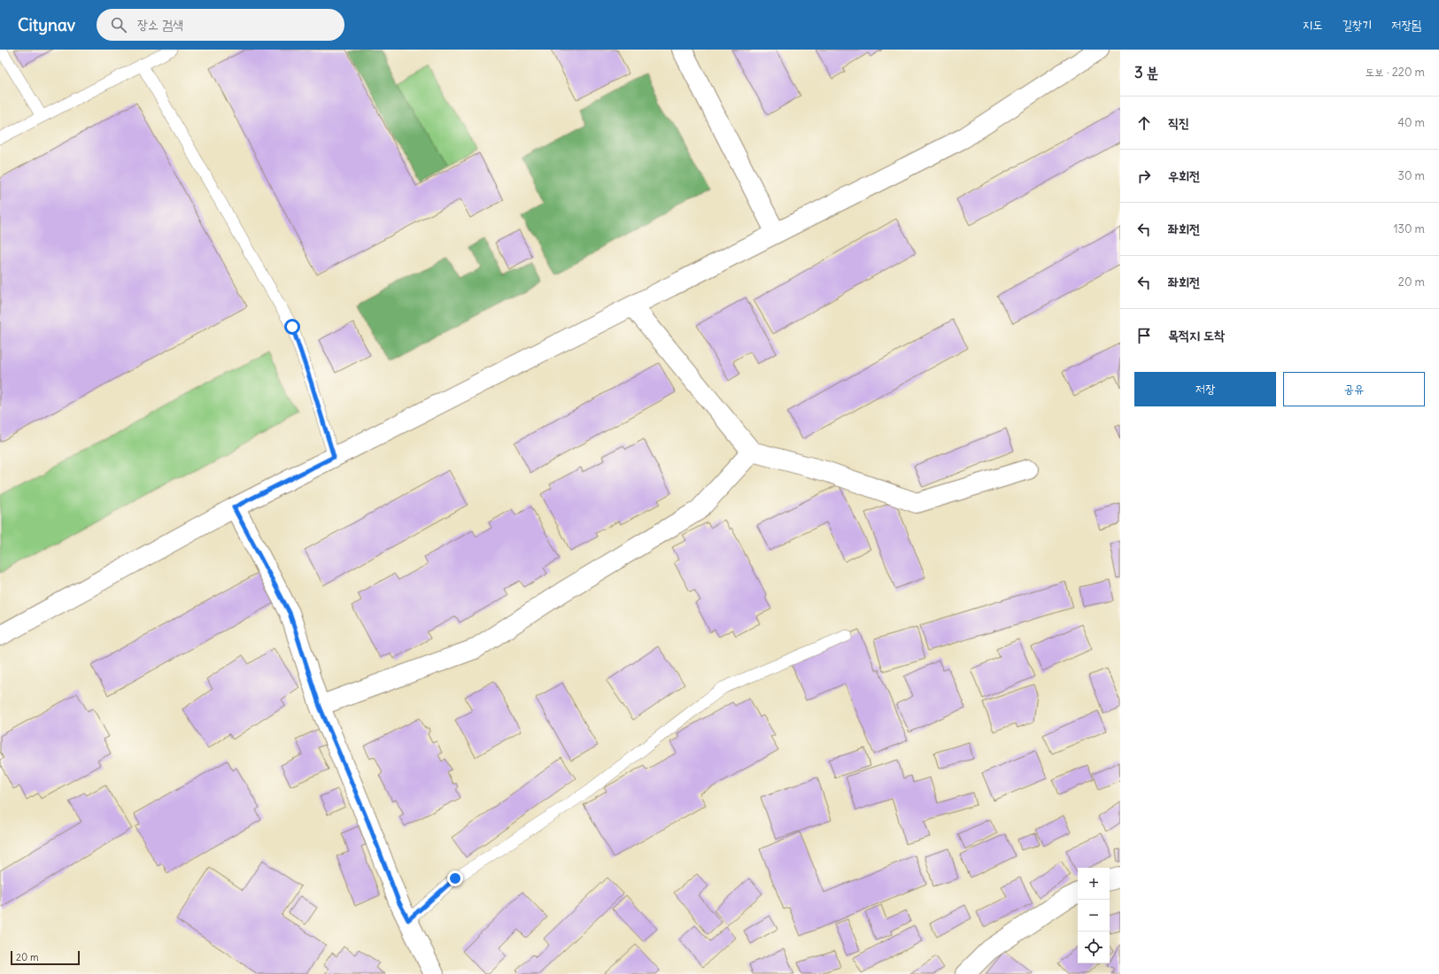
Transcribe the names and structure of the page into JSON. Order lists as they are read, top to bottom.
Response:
{
  "scale_bar": "20 m",
  "page": {
    "header": "Citynav",
    "search": "장소 검색",
    "nav": ["지도", "길찾기", "저장됨"],
    "heading": ["3 분", "도보 · 220 m"],
    "list": [
      ["직진", "40 m"],
      ["우회전", "30 m"],
      ["좌회전", "130 m"],
      ["좌회전", "20 m"],
      "목적지 도착"
    ],
    "buttons": ["저장", "공유"],
    "map_buttons": ["+", "−"],
    "scale": "20 m"
  }
}
